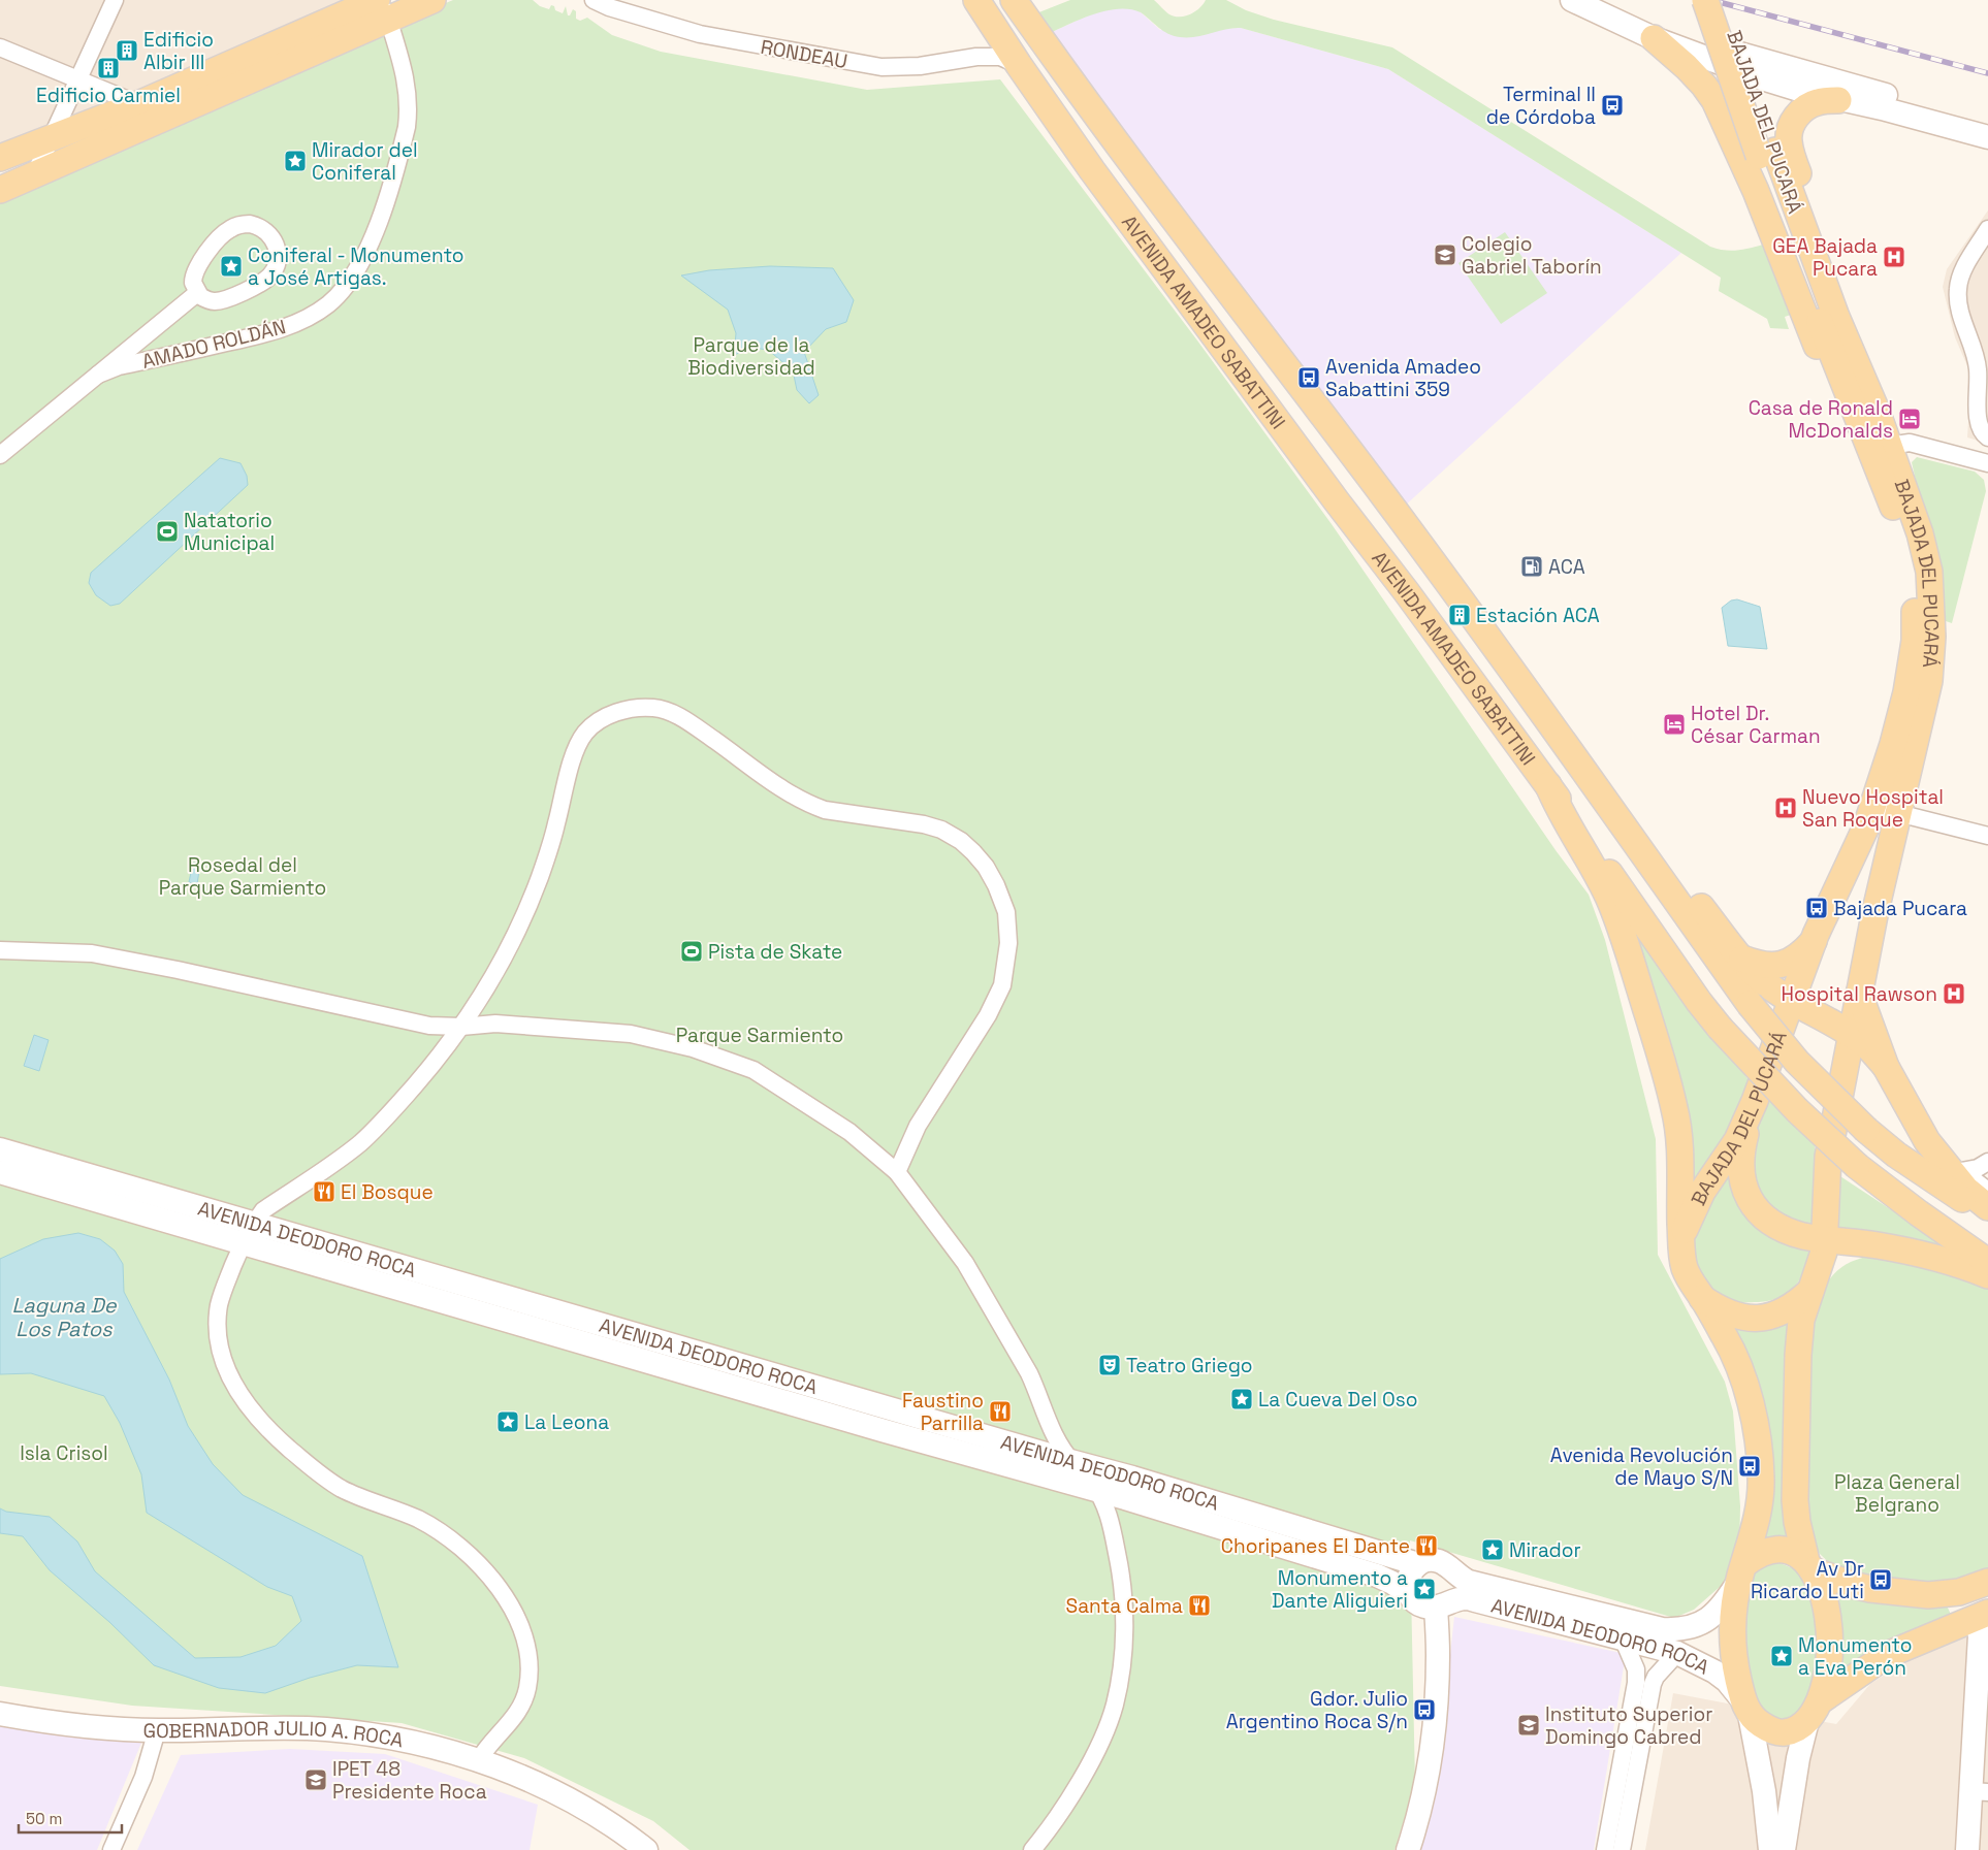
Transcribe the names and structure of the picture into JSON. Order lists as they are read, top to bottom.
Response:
{
  "streets": {
    "main road": [
      "BAJADA DEL PUCARÁ",
      "AVENIDA AMADEO SABATTINI",
      "AVENIDA DEODORO ROCA",
      "GOBERNADOR JULIO A. ROCA"
    ],
    "street": ["RONDEAU", "AMADO ROLDÁN"]
  },
  "crossings": [
    ["RONDEAU", "AVENIDA AMADEO SABATTINI"]
  ],
  "water": ["Laguna De Los Patos"],
  "parks": [
    "Parque de la Biodiversidad",
    "Rosedal del Parque Sarmiento",
    "Parque Sarmiento",
    "Isla Crisol",
    "Plaza General Belgrano"
  ],
  "places": {
    "building": ["Edificio Albir III", "Edificio Carmiel", "Estación ACA"],
    "bus stop": [
      "Terminal II de Córdoba",
      "Avenida Amadeo Sabattini 359",
      "Bajada Pucara",
      "Avenida Revolución de Mayo S/N",
      "Av Dr Ricardo Luti",
      "Gdor. Julio Argentino Roca S/n"
    ],
    "place": [
      "Mirador del Coniferal",
      "Coniferal - Monumento a José Artigas.",
      "La Cueva Del Oso",
      "La Leona",
      "Mirador",
      "Monumento a Dante Aliguieri",
      "Monumento a Eva Perón"
    ],
    "school or university": ["Colegio Gabriel Taborín", "Instituto Superior Domingo Cabred", "IPET 48 Presidente Roca"],
    "hospital": ["GEA Bajada Pucara", "Nuevo Hospital San Roque", "Hospital Rawson"],
    "hotel": ["Casa de Ronald McDonalds", "Hotel Dr. César Carman"],
    "sports": ["Natatorio Municipal", "Pista de Skate"],
    "fuel station": ["ACA"],
    "restaurant": [
      "El Bosque",
      "Faustino Parrilla",
      "Choripanes El Dante",
      "Santa Calma"
    ],
    "theatre": ["Teatro Griego"]
  },
  "scale_bar": "50 m"
}
